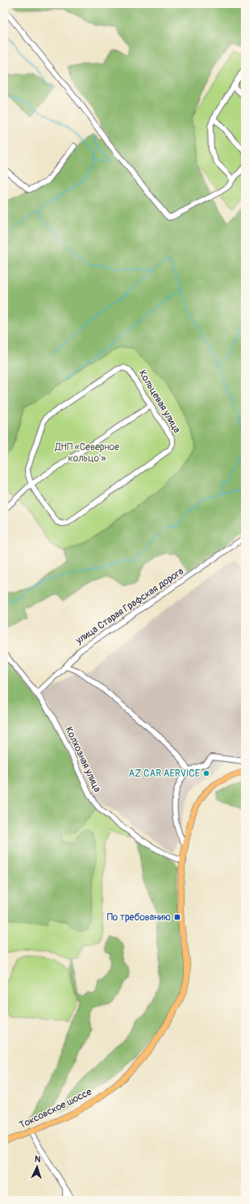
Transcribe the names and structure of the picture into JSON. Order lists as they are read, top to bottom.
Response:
{
  "streets": {
    "main road": ["Токсовское шоссе"],
    "street": ["Кольцевая улица", "улица Старая Графская дорога", "Колхозная улица"]
  },
  "crossings": [
    ["улица Старая Графская дорога", "Колхозная улица"],
    ["Колхозная улица", "Токсовское шоссе"]
  ],
  "parks": ["ДНП «Северное кольцо'»"],
  "places": {
    "other": ["AZ CAR AERVICE"],
    "transit": ["По требованию"]
  },
  "north": "top"
}
